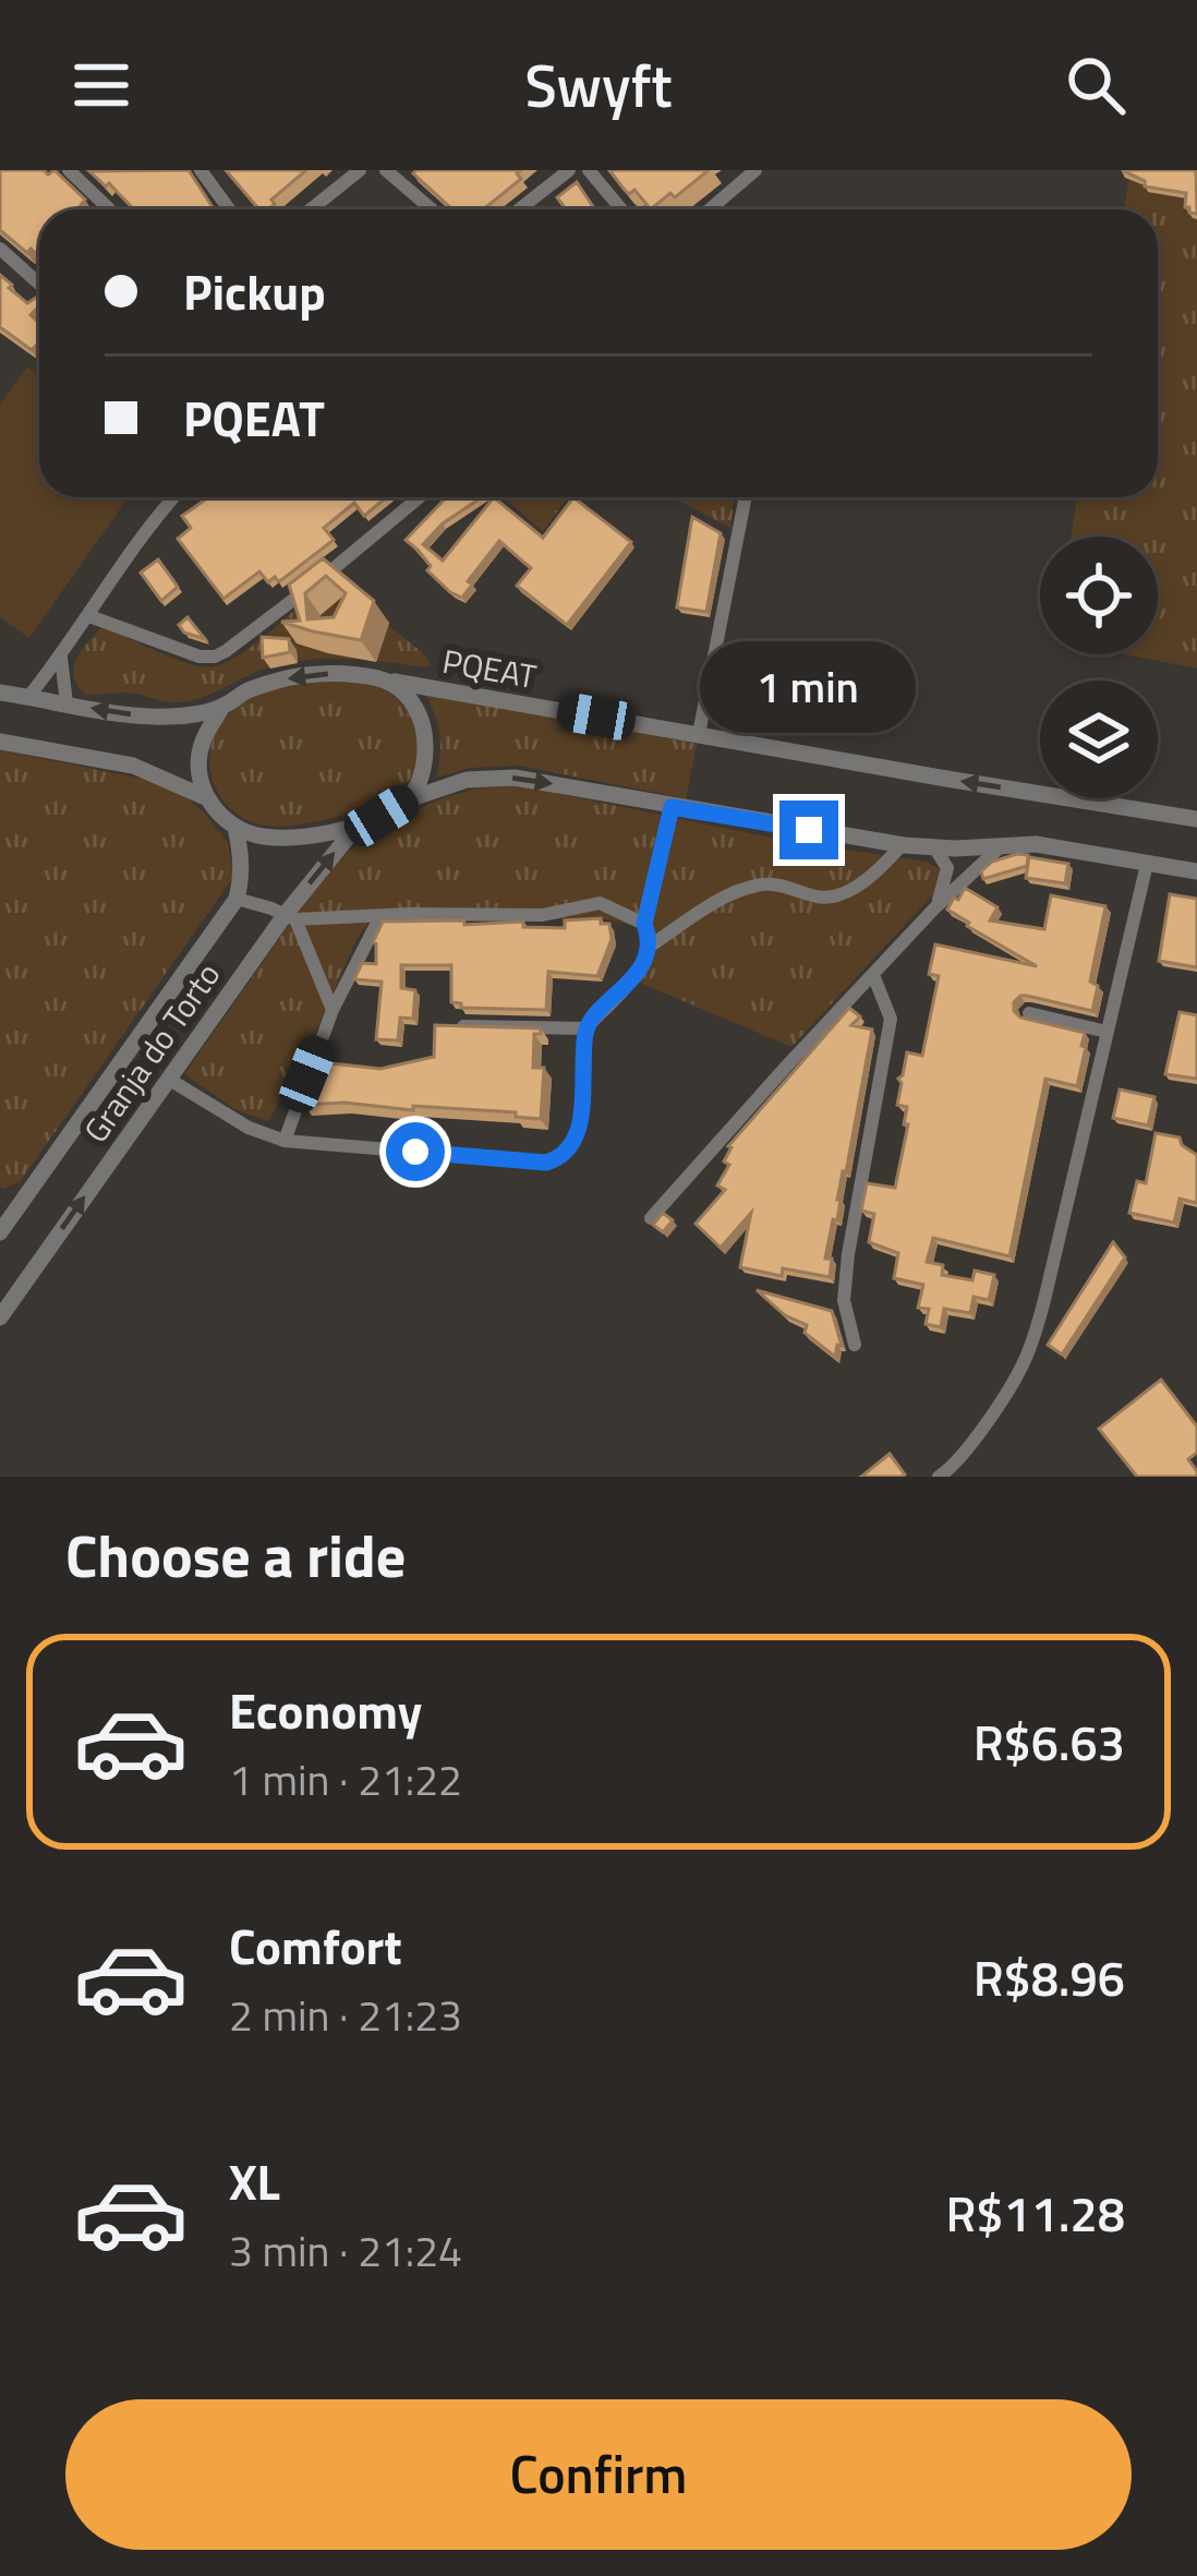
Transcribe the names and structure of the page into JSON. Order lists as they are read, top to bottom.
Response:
{
  "streets": {
    "street": ["PQEAT", "Granja do Torto"]
  },
  "crossings": [
    ["PQEAT", "Granja do Torto"]
  ],
  "page": {
    "header": "Swyft",
    "banner": ["Pickup", "PQEAT"],
    "bubble": "1 min",
    "heading": "Choose a ride",
    "list": [
      {
        "name": "Economy",
        "note": "1 min · 21:22",
        "value": "R$6.63"
      },
      {
        "name": "Comfort",
        "note": "2 min · 21:23",
        "value": "R$8.96"
      },
      {
        "name": "XL",
        "note": "3 min · 21:24",
        "value": "R$11.28"
      }
    ],
    "buttons": "Confirm"
  }
}
